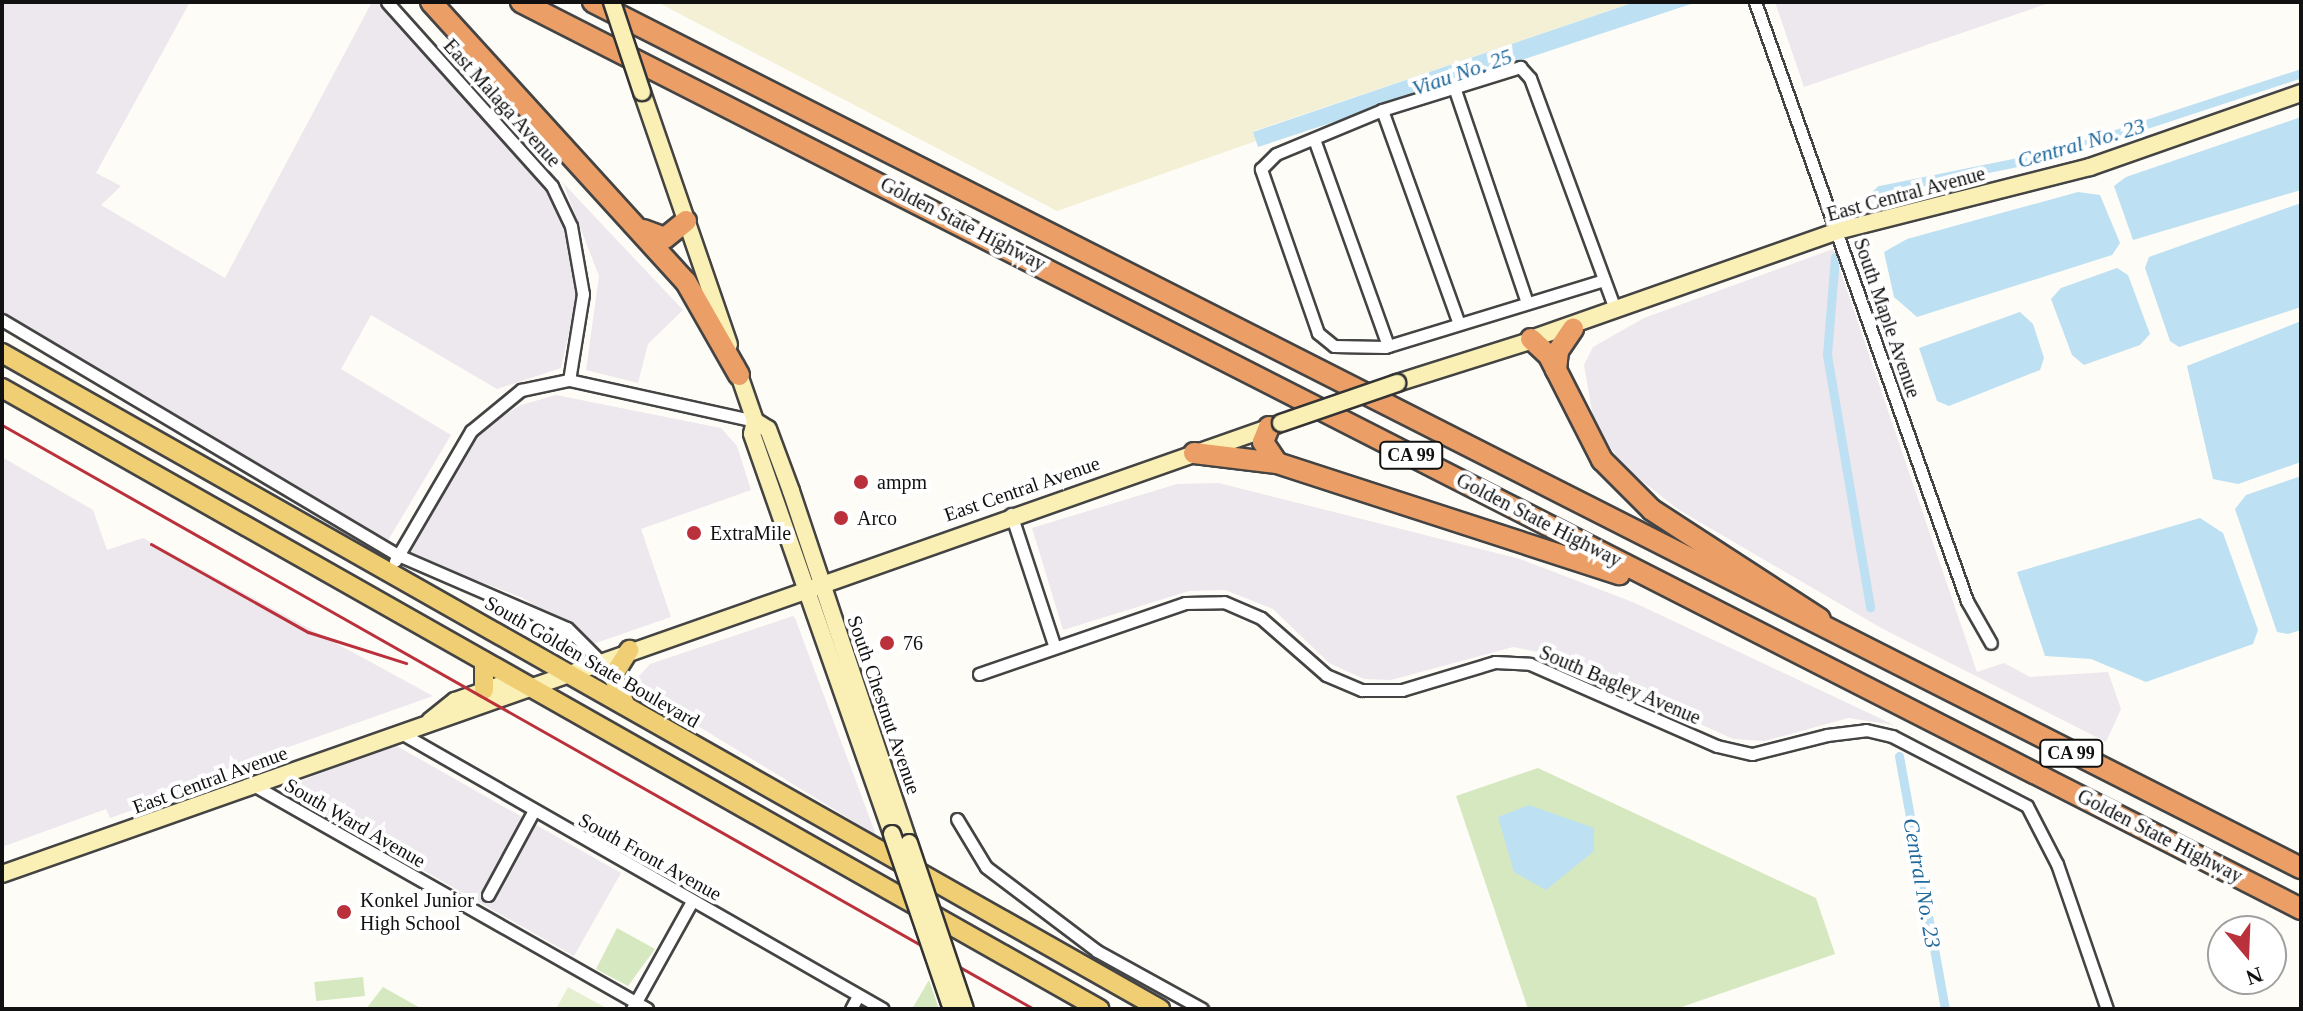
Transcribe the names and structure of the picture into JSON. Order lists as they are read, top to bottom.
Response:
{
  "streets": {
    "highway": ["Golden State Highway", "CA 99"],
    "main road": ["East Central Avenue", "South Golden State Boulevard", "South Chestnut Avenue"],
    "street": [
      "East Malaga Avenue",
      "South Maple Avenue",
      "South Bagley Avenue",
      "South Ward Avenue",
      "South Front Avenue"
    ]
  },
  "crossings": [
    ["East Central Avenue", "South Maple Avenue"],
    ["East Central Avenue", "South Golden State Boulevard"],
    ["East Central Avenue", "South Chestnut Avenue"],
    ["East Central Avenue", "South Ward Avenue"],
    ["East Central Avenue", "South Front Avenue"]
  ],
  "water": ["Viau No. 25", "Central No. 23"],
  "places": [
    "ampm",
    "Arco",
    "ExtraMile",
    "76",
    "Konkel Junior High School"
  ],
  "north": "bottom"
}
